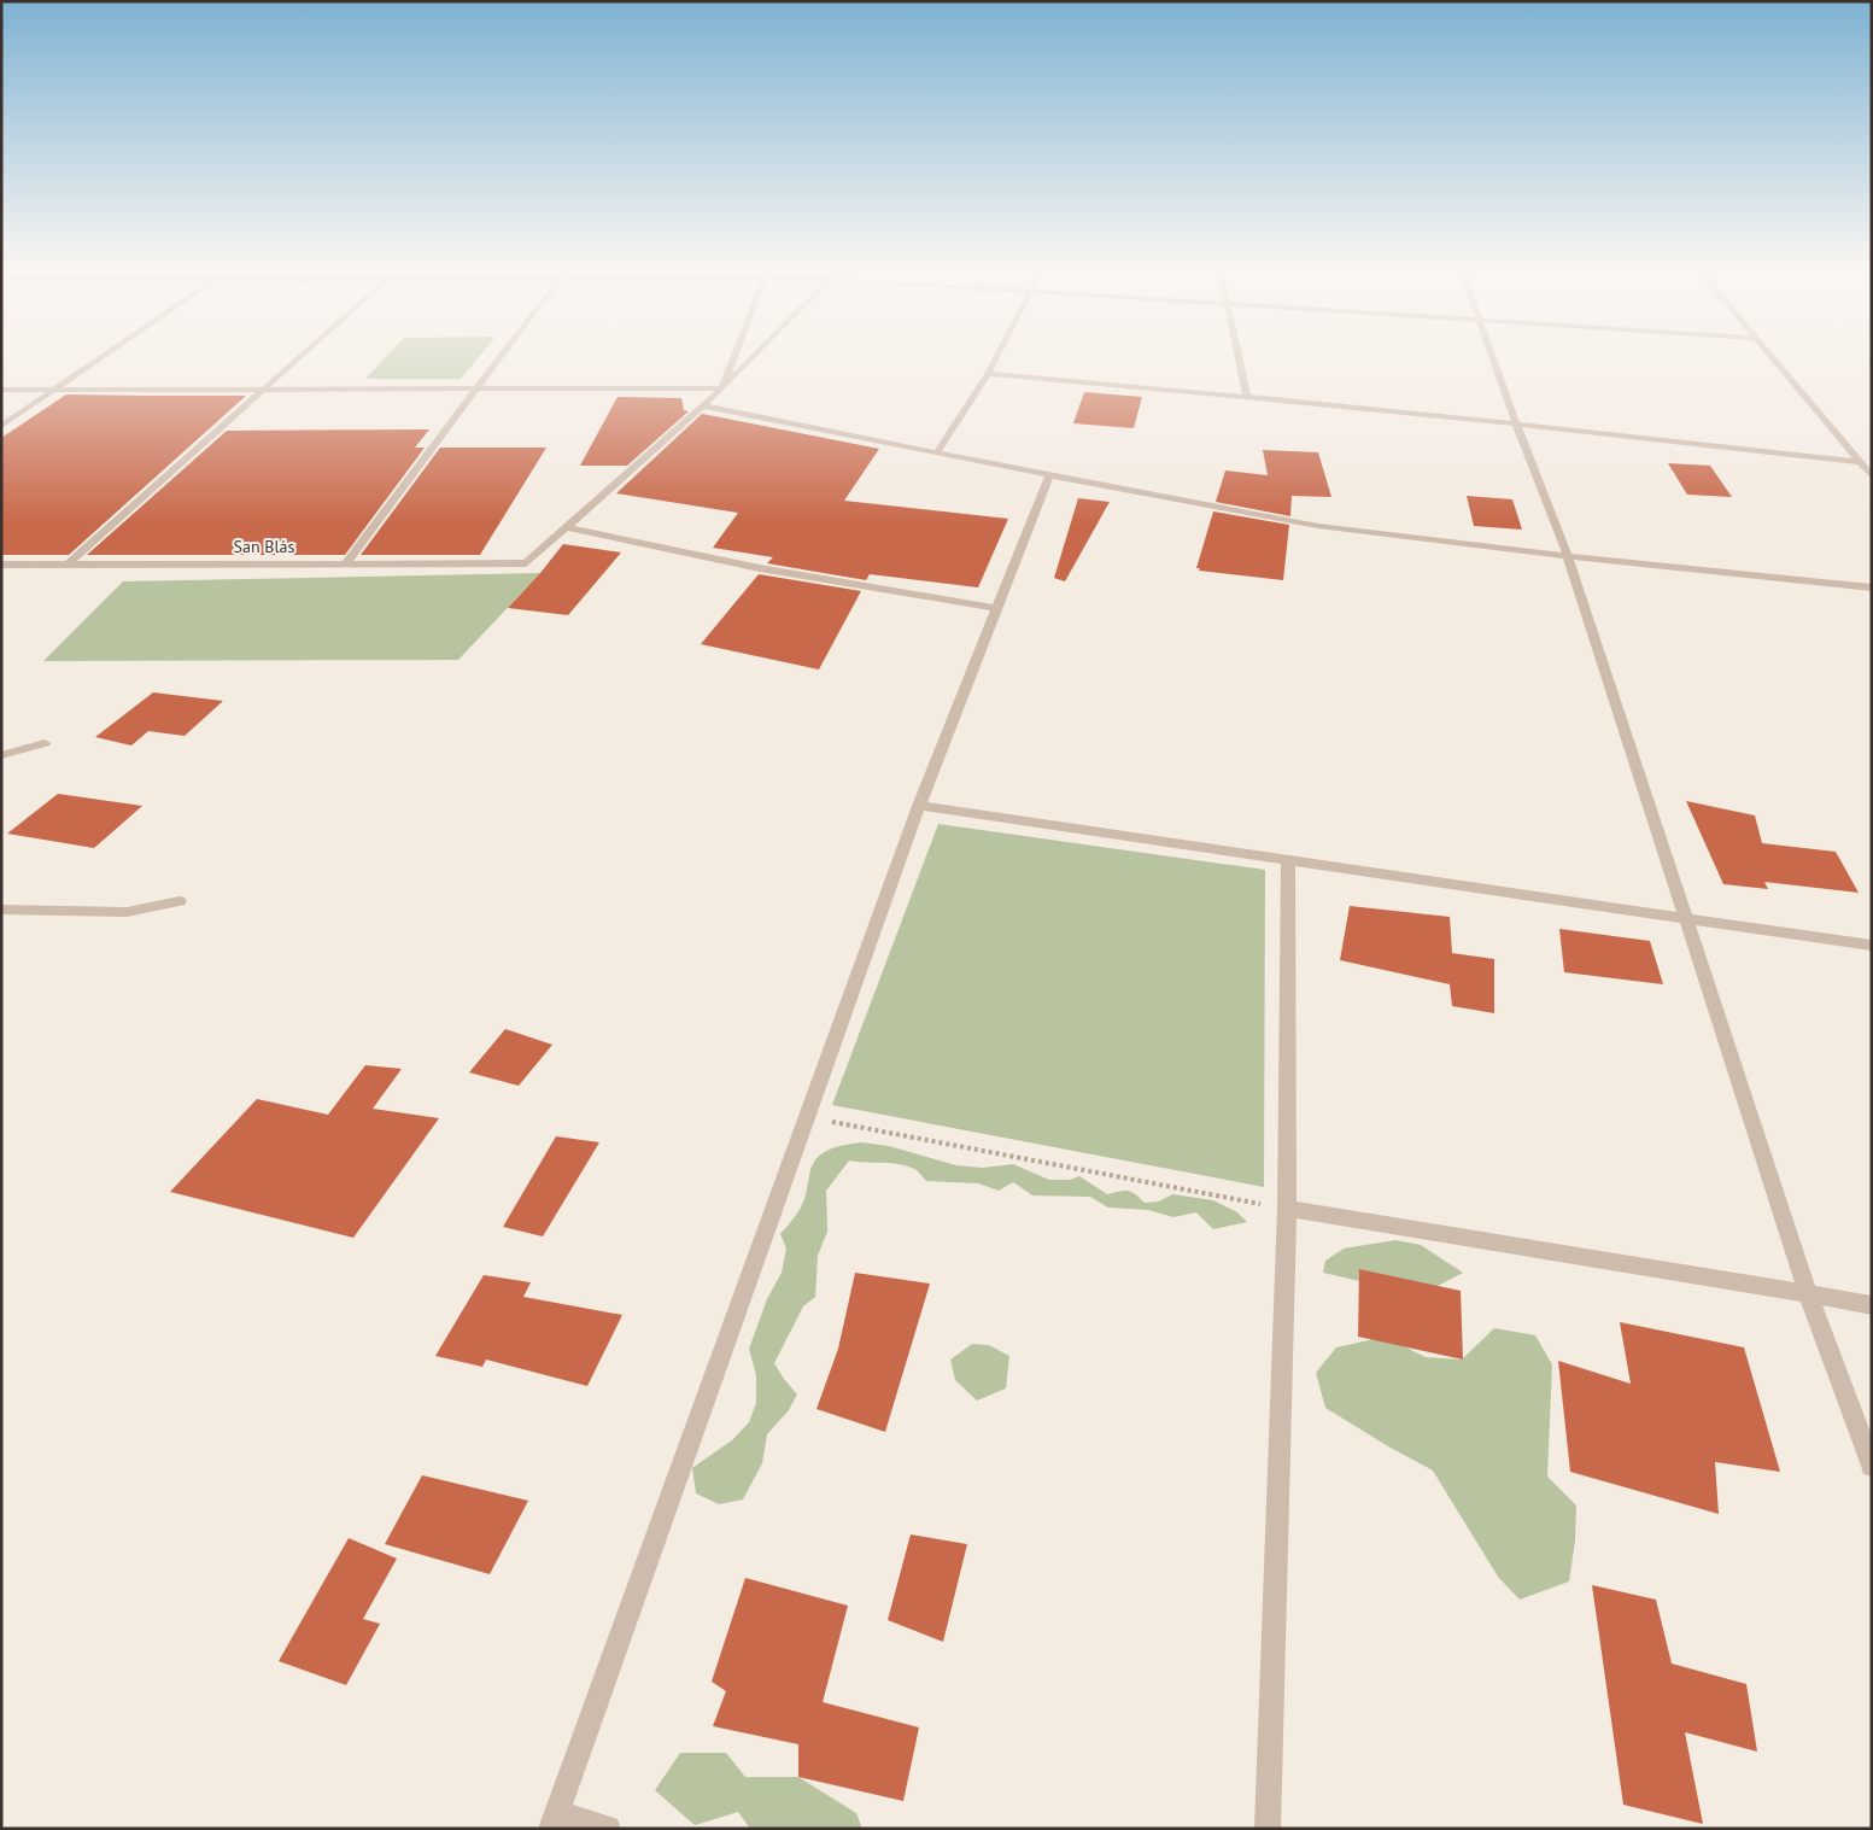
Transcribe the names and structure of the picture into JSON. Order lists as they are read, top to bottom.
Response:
{
  "streets": {
    "street": ["San Blás"]
  }
}
